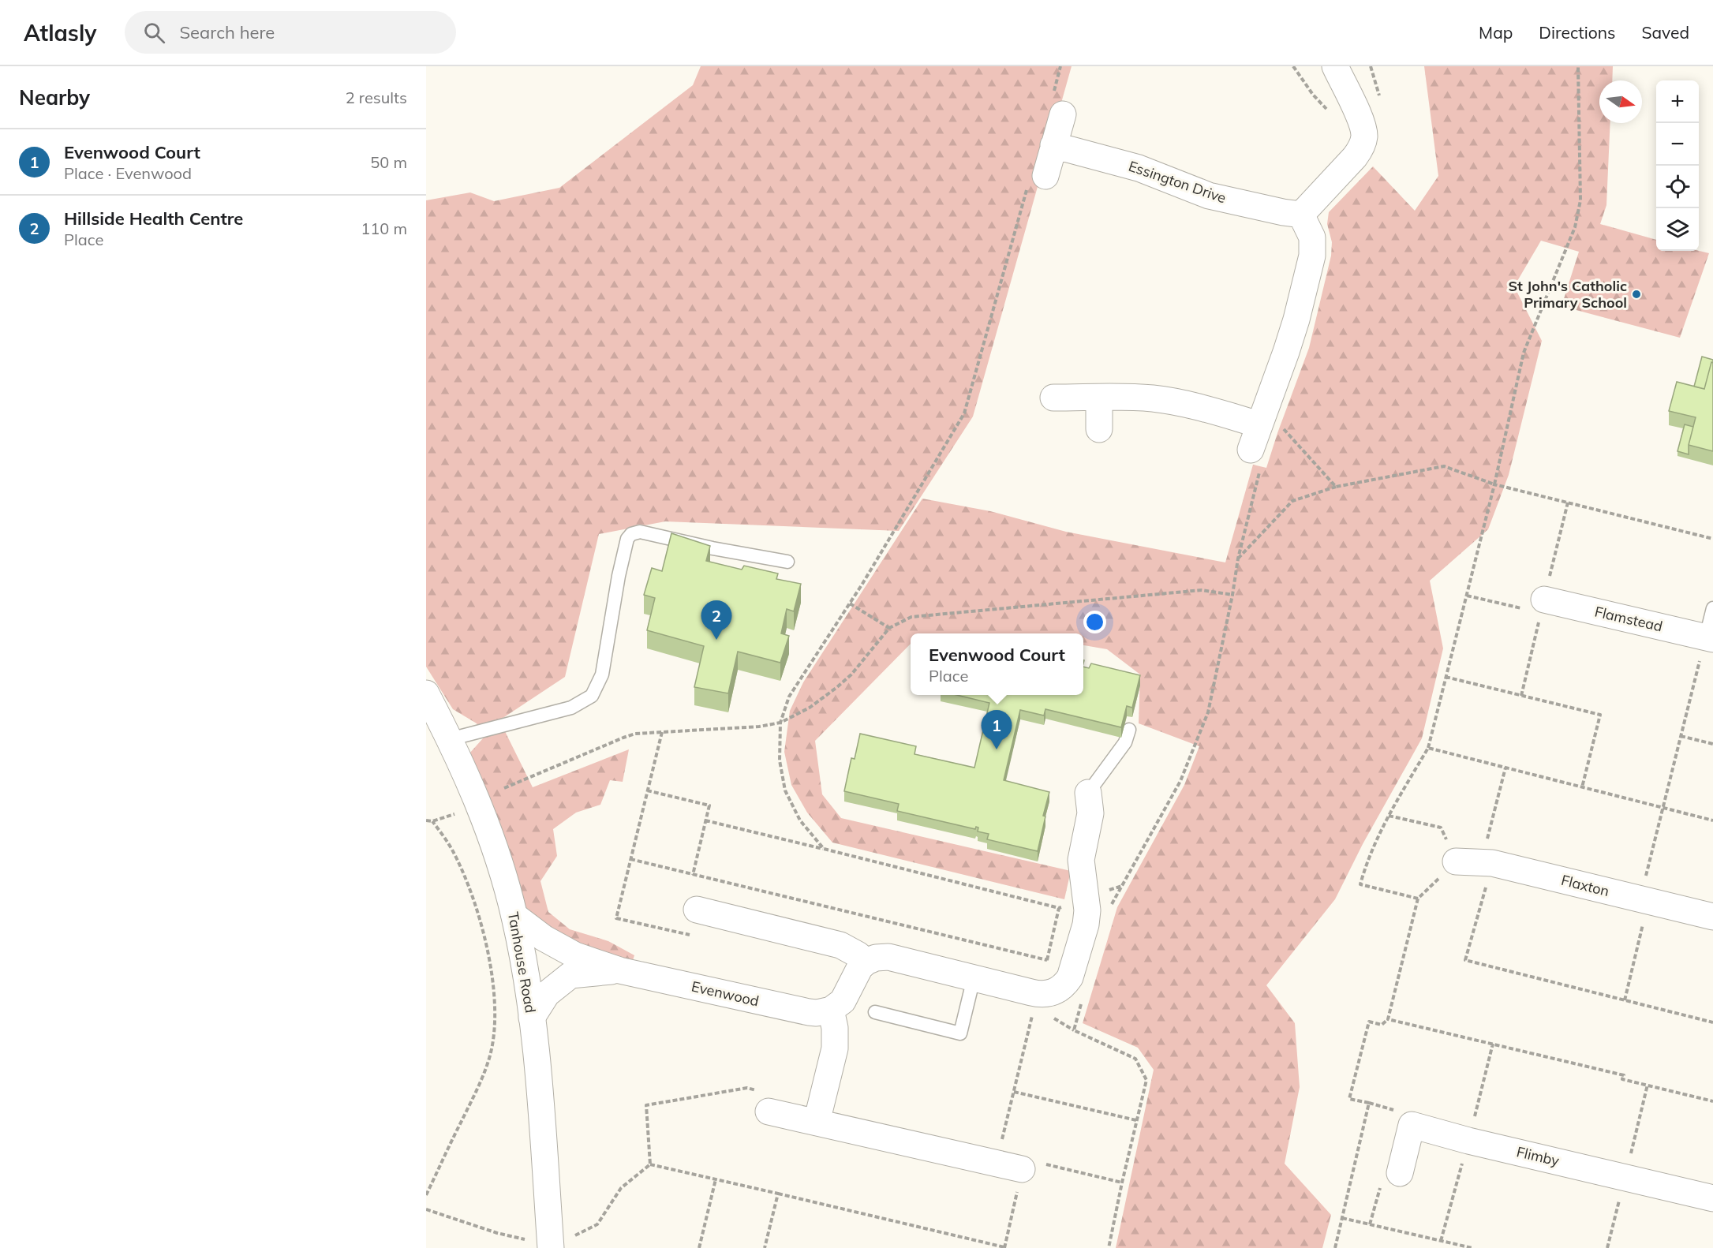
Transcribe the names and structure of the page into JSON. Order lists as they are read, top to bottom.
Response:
{
  "streets": {
    "street": [
      "Essington Drive",
      "Flamstead",
      "Flaxton",
      "Tanhouse Road",
      "Evenwood",
      "Flimby"
    ]
  },
  "crossings": [
    ["Tanhouse Road", "Evenwood"]
  ],
  "places": ["St John's Catholic Primary School"],
  "north": "right",
  "page": {
    "header": "Atlasly",
    "search": "Search here",
    "nav": ["Map", "Directions", "Saved"],
    "heading": ["Nearby", "2 results"],
    "map_buttons": ["+", "−"],
    "list": [
      {
        "mark": "1",
        "name": "Evenwood Court",
        "note": "Place · Evenwood",
        "value": "50 m"
      },
      {
        "mark": "2",
        "name": "Hillside Health Centre",
        "note": "Place",
        "value": "110 m"
      }
    ],
    "pins": ["2", "1"],
    "popup": ["Evenwood Court", "Place"]
  }
}
